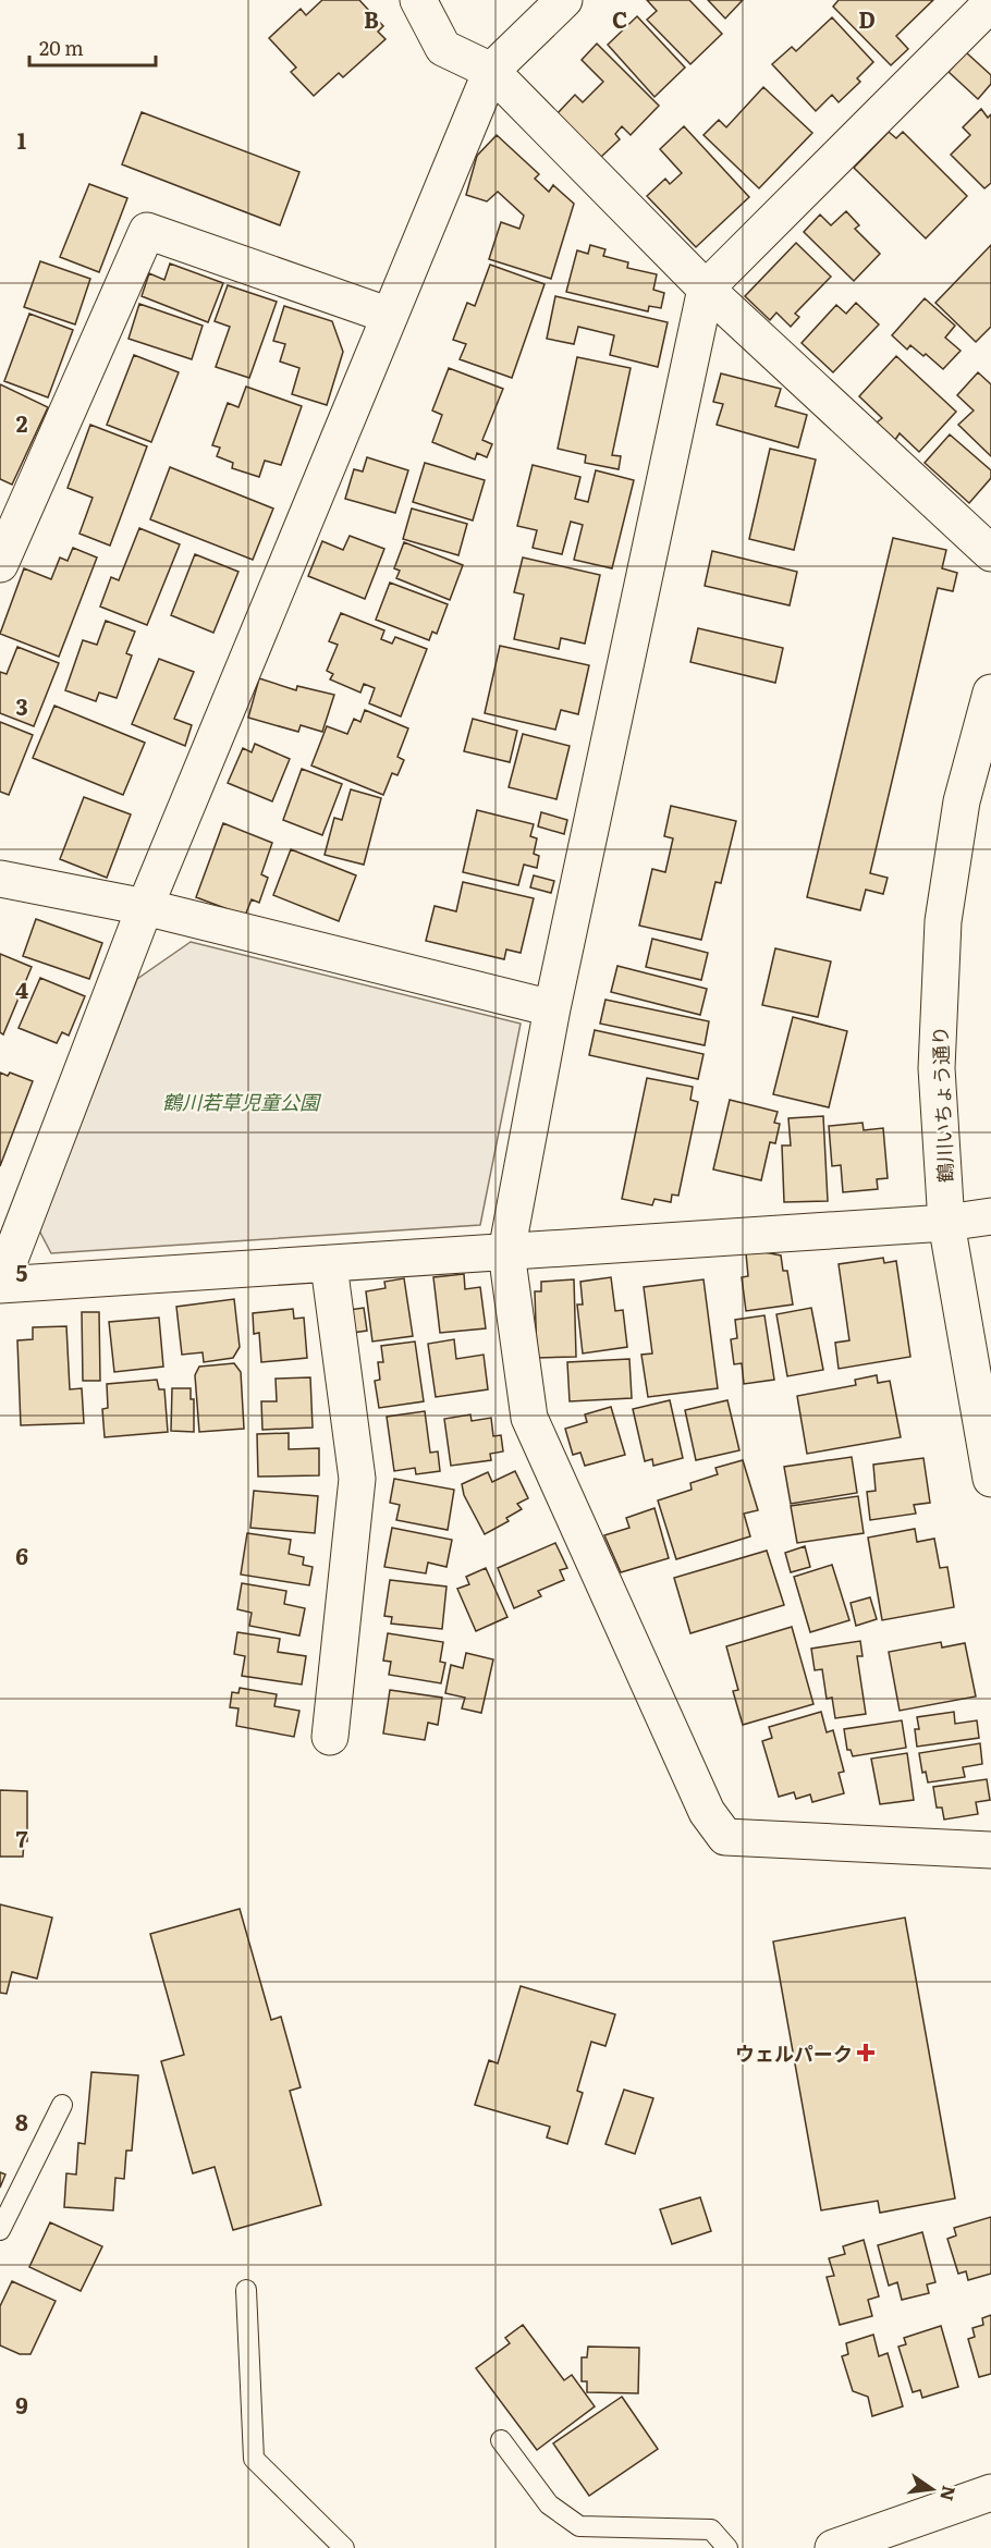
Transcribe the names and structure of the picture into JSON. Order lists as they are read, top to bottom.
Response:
{
  "streets": {
    "street": ["鶴川いちょう通り"]
  },
  "parks": ["鶴川若草児童公園"],
  "places": {
    "health": ["ウェルパーク"]
  },
  "scale_bar": "20 m",
  "north": "right",
  "grid": {
    "columns": ["B", "C", "D"],
    "rows": [
      "1",
      "2",
      "3",
      "4",
      "5",
      "6",
      "7",
      "8",
      "9"
    ]
  }
}
